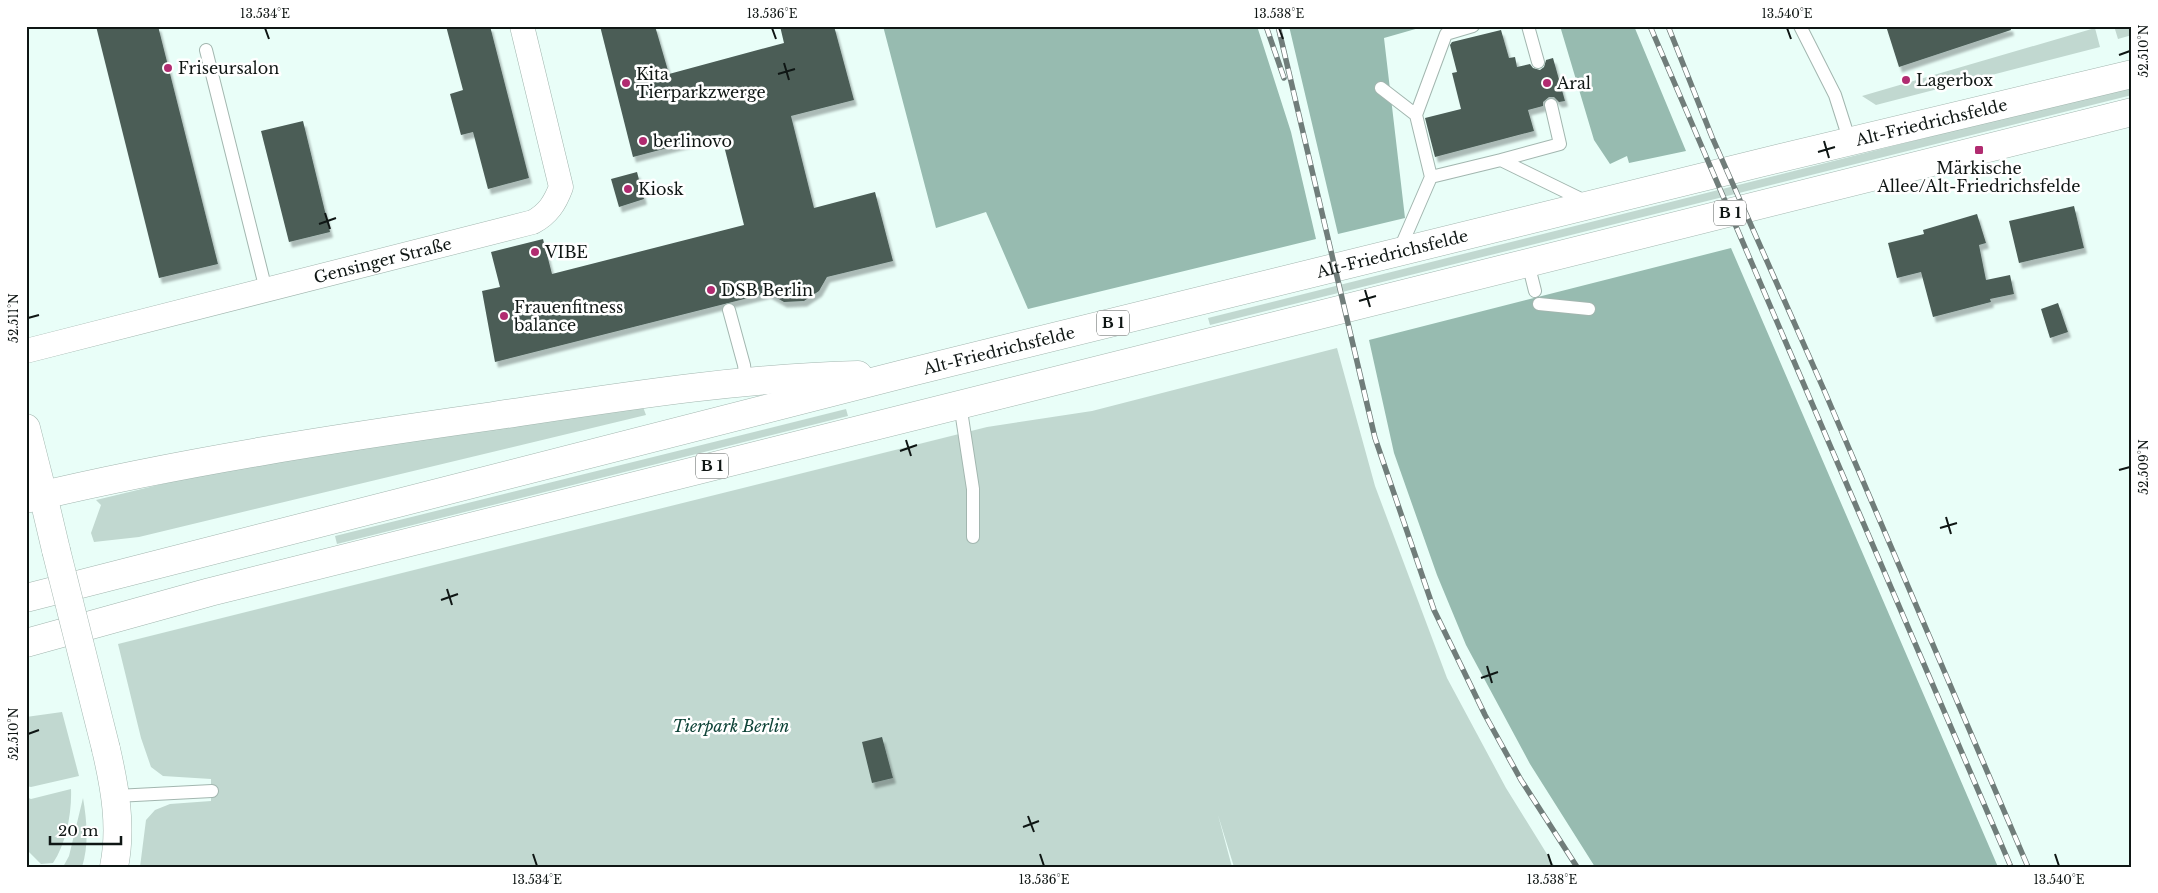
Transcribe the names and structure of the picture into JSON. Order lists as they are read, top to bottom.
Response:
{
  "streets": {
    "main road": ["Alt-Friedrichsfelde", "B 1"],
    "street": ["Gensinger Straße"]
  },
  "parks": ["Tierpark Berlin"],
  "places": {
    "other": [
      "Friseursalon",
      "Lagerbox",
      "Kita Tierparkzwerge",
      "Aral",
      "berlinovo",
      "Kiosk",
      "VIBE",
      "DSB Berlin",
      "Frauenfitness balance"
    ],
    "transit": ["Märkische Allee/Alt-Friedrichsfelde"]
  },
  "scale_bar": "20 m",
  "coordinates": [
    "13.534°E",
    "13.536°E",
    "13.538°E",
    "13.540°E",
    "52.510°N",
    "52.511°N",
    "52.509°N"
  ]
}
